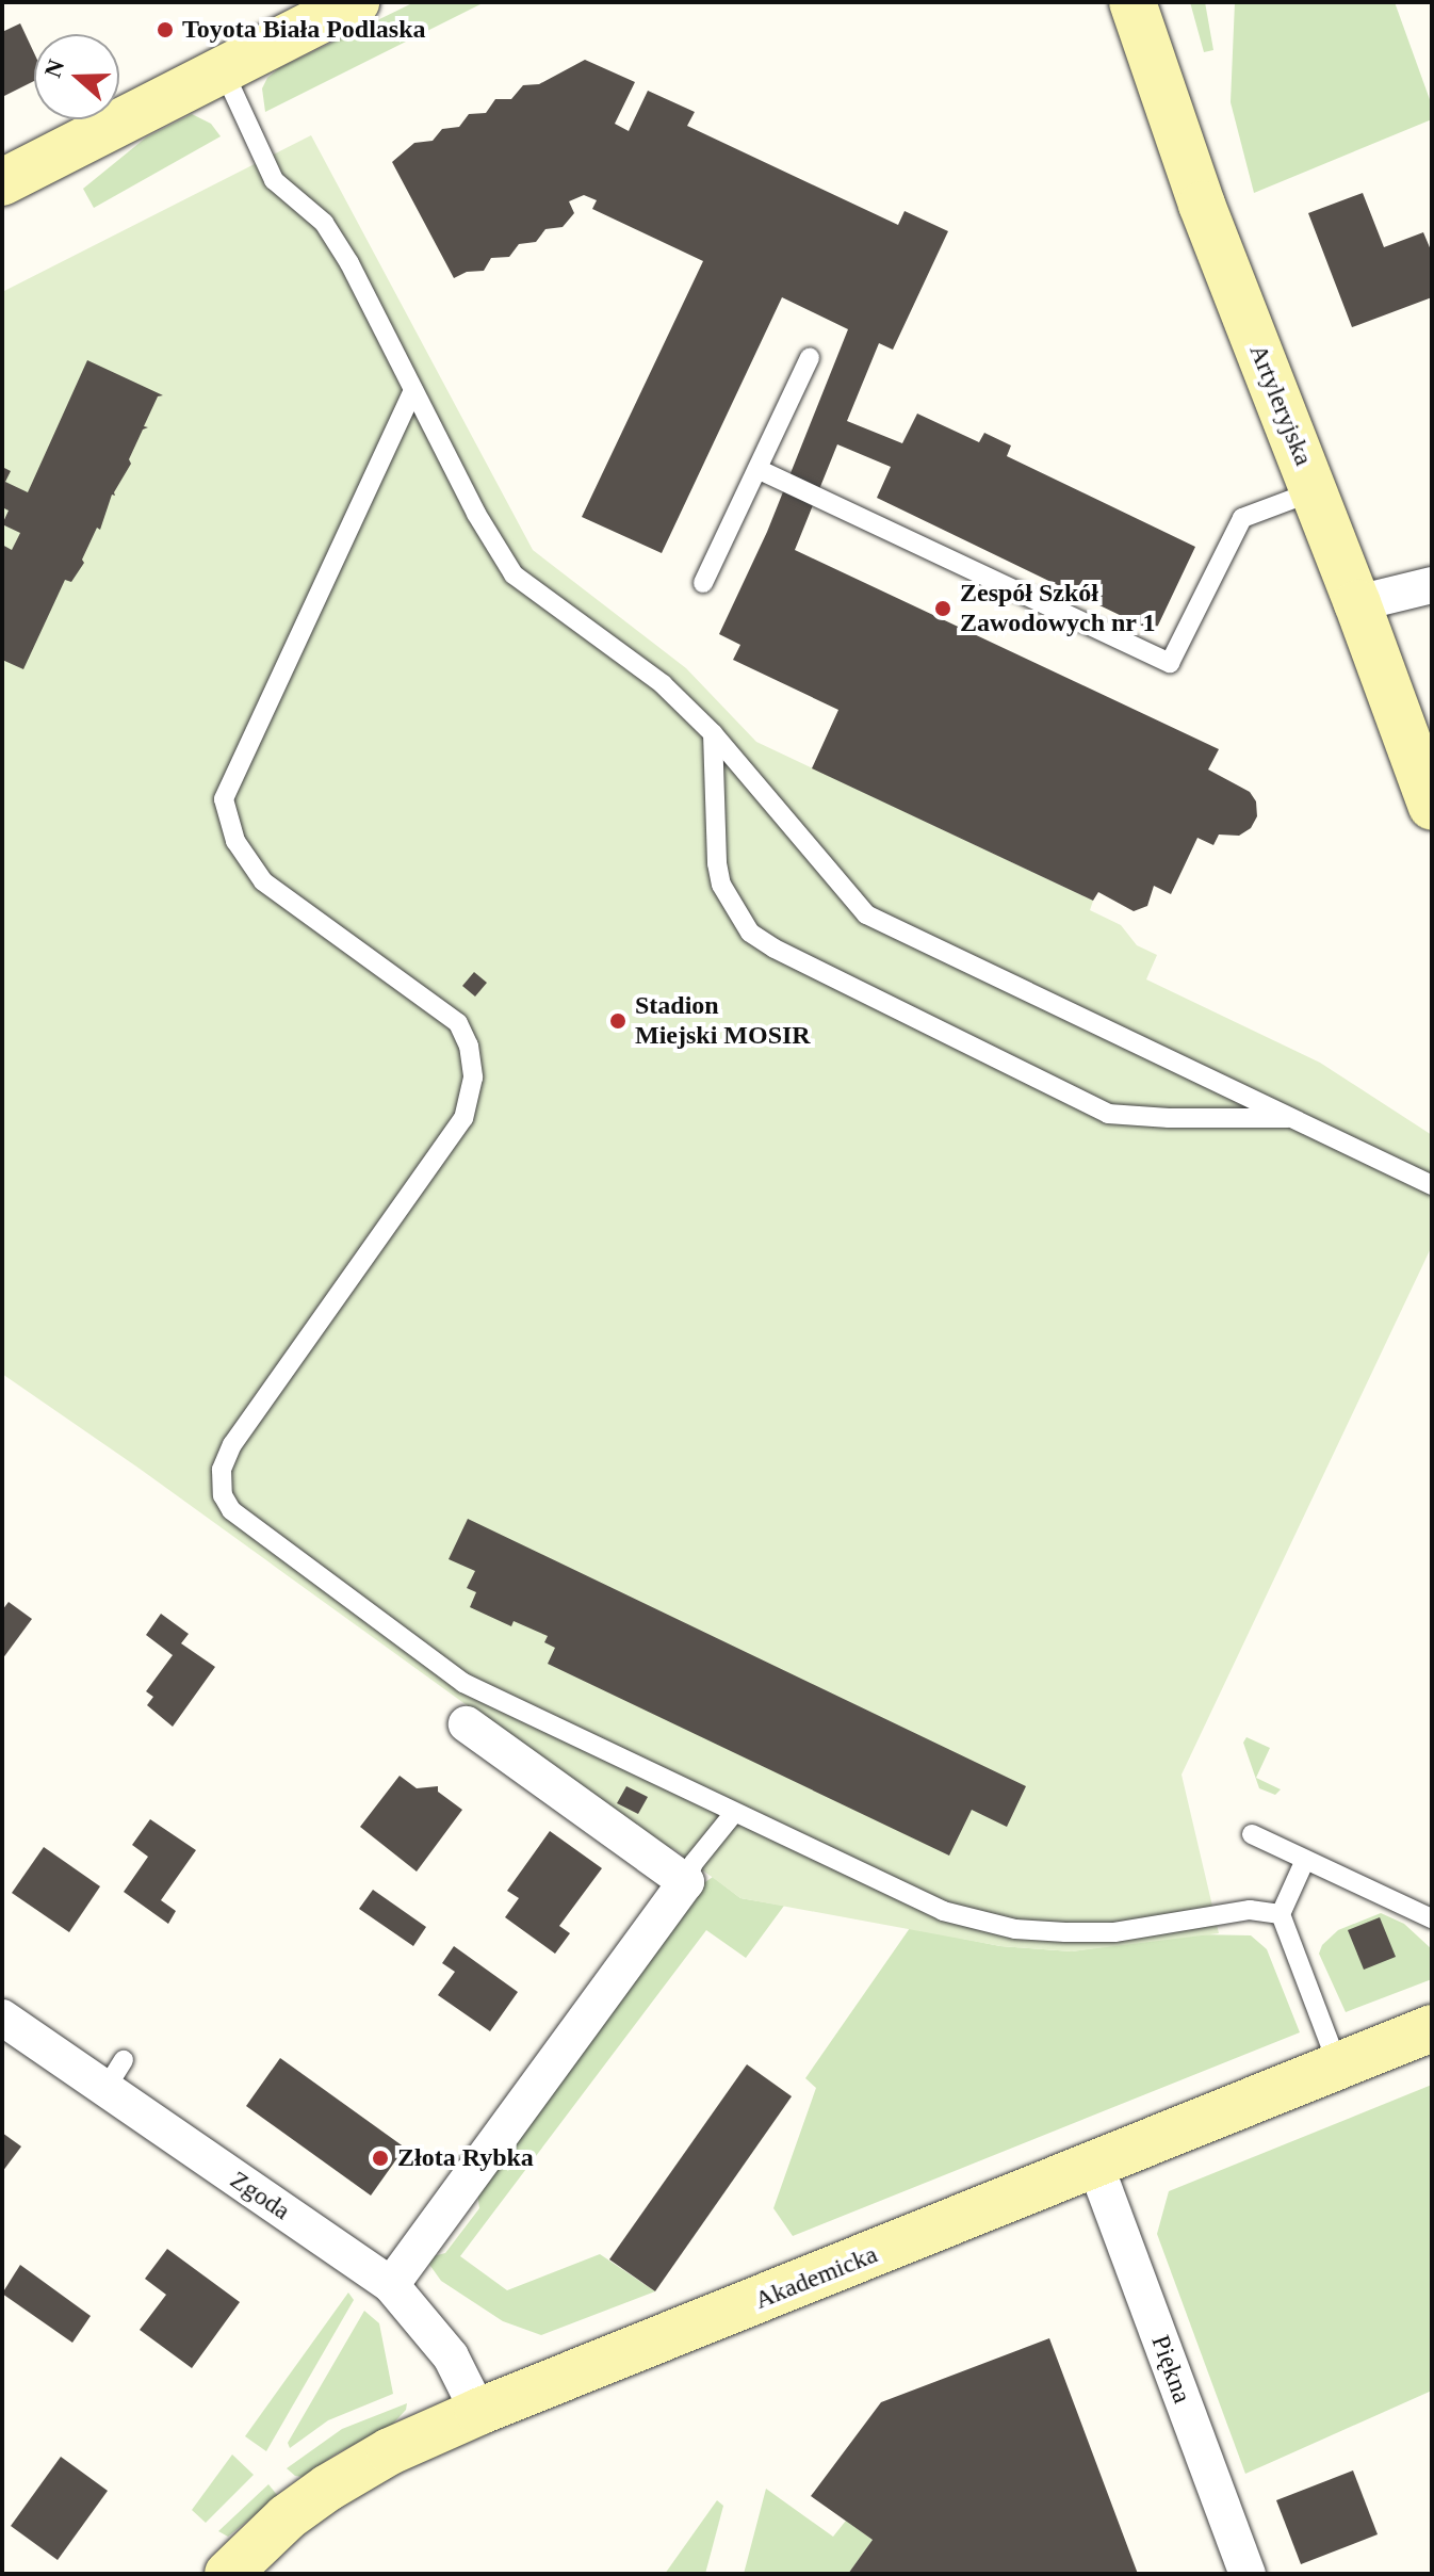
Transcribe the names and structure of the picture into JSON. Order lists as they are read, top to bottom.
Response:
{
  "streets": {
    "street": [
      "Artyleryjska",
      "Zgoda",
      "Akademicka",
      "Piękna"
    ]
  },
  "crossings": [
    ["Zgoda", "Akademicka"],
    ["Akademicka", "Piękna"]
  ],
  "places": [
    "Toyota Biała Podlaska",
    "Zespół Szkół Zawodowych nr 1",
    "Stadion Miejski MOSIR",
    "Złota Rybka"
  ],
  "north": "left"
}
